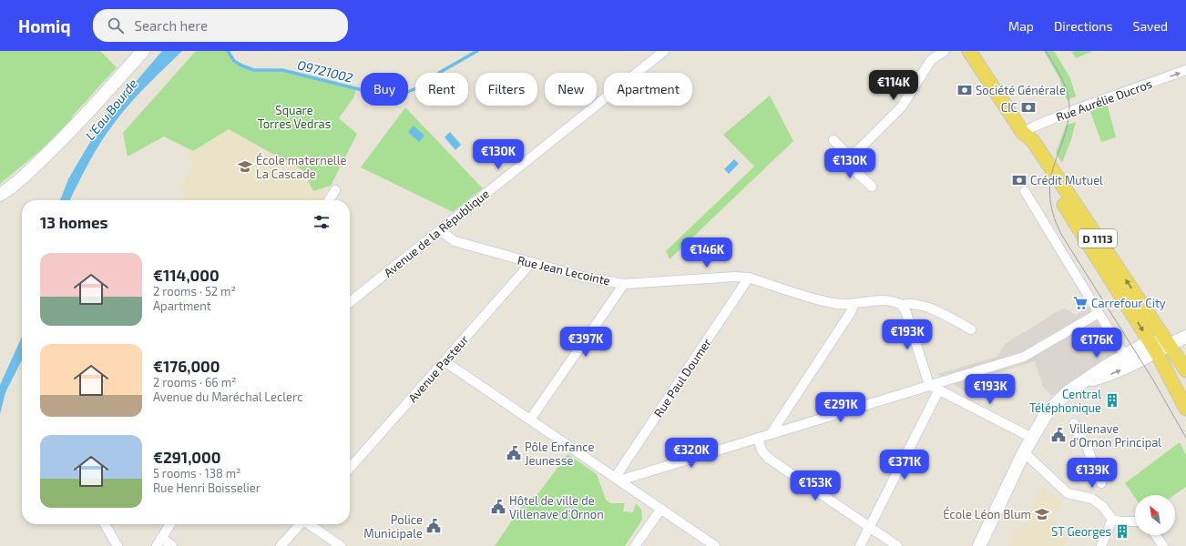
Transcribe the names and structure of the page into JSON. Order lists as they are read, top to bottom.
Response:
{
  "streets": {
    "main road": ["D 1113"],
    "street": [
      "Rue Aurélie Ducros",
      "Avenue de la République",
      "Rue Jean Lecointe",
      "Avenue Pasteur",
      "Rue Paul Doumer"
    ]
  },
  "crossings": [
    ["Rue Aurélie Ducros", "D 1113"],
    ["Avenue de la République", "Rue Jean Lecointe"],
    ["Rue Jean Lecointe", "Avenue Pasteur"],
    ["Rue Jean Lecointe", "Rue Paul Doumer"]
  ],
  "one_way": ["Rue Aurélie Ducros"],
  "water": ["O9721002", "L'Eau Bourde"],
  "parks": ["Square Torres Vedras"],
  "places": {
    "bank": ["Société Générale", "CIC", "Crédit Mutuel"],
    "school or university": ["École maternelle La Cascade", "École Léon Blum"],
    "supermarket": ["Carrefour City"],
    "building": ["Central Téléphonique", "ST Georges"],
    "public building": [
      "Villenave d'Ornon Principal",
      "Pôle Enfance Jeunesse",
      "Hôtel de ville de Villenave d'Ornon",
      "Police Municipale"
    ]
  },
  "north": "top left",
  "page": {
    "header": "Homiq",
    "search": "Search here",
    "nav": ["Map", "Directions", "Saved"],
    "price": [
      "€114K",
      "€130K",
      "€130K",
      "€146K",
      "€193K",
      "€397K",
      "€176K",
      "€193K",
      "€291K",
      "€320K",
      "€371K",
      "€139K",
      "€153K"
    ],
    "chip": [
      "Buy",
      "Rent",
      "Filters",
      "New",
      "Apartment"
    ],
    "heading": "13 homes",
    "list": [
      {
        "name": "€114,000",
        "note": "2 rooms · 52 m² · Apartment"
      },
      {
        "name": "€176,000",
        "note": "2 rooms · 66 m² · Avenue du Maréchal Leclerc"
      },
      {
        "name": "€291,000",
        "note": "5 rooms · 138 m² · Rue Henri Boisselier"
      }
    ]
  }
}
